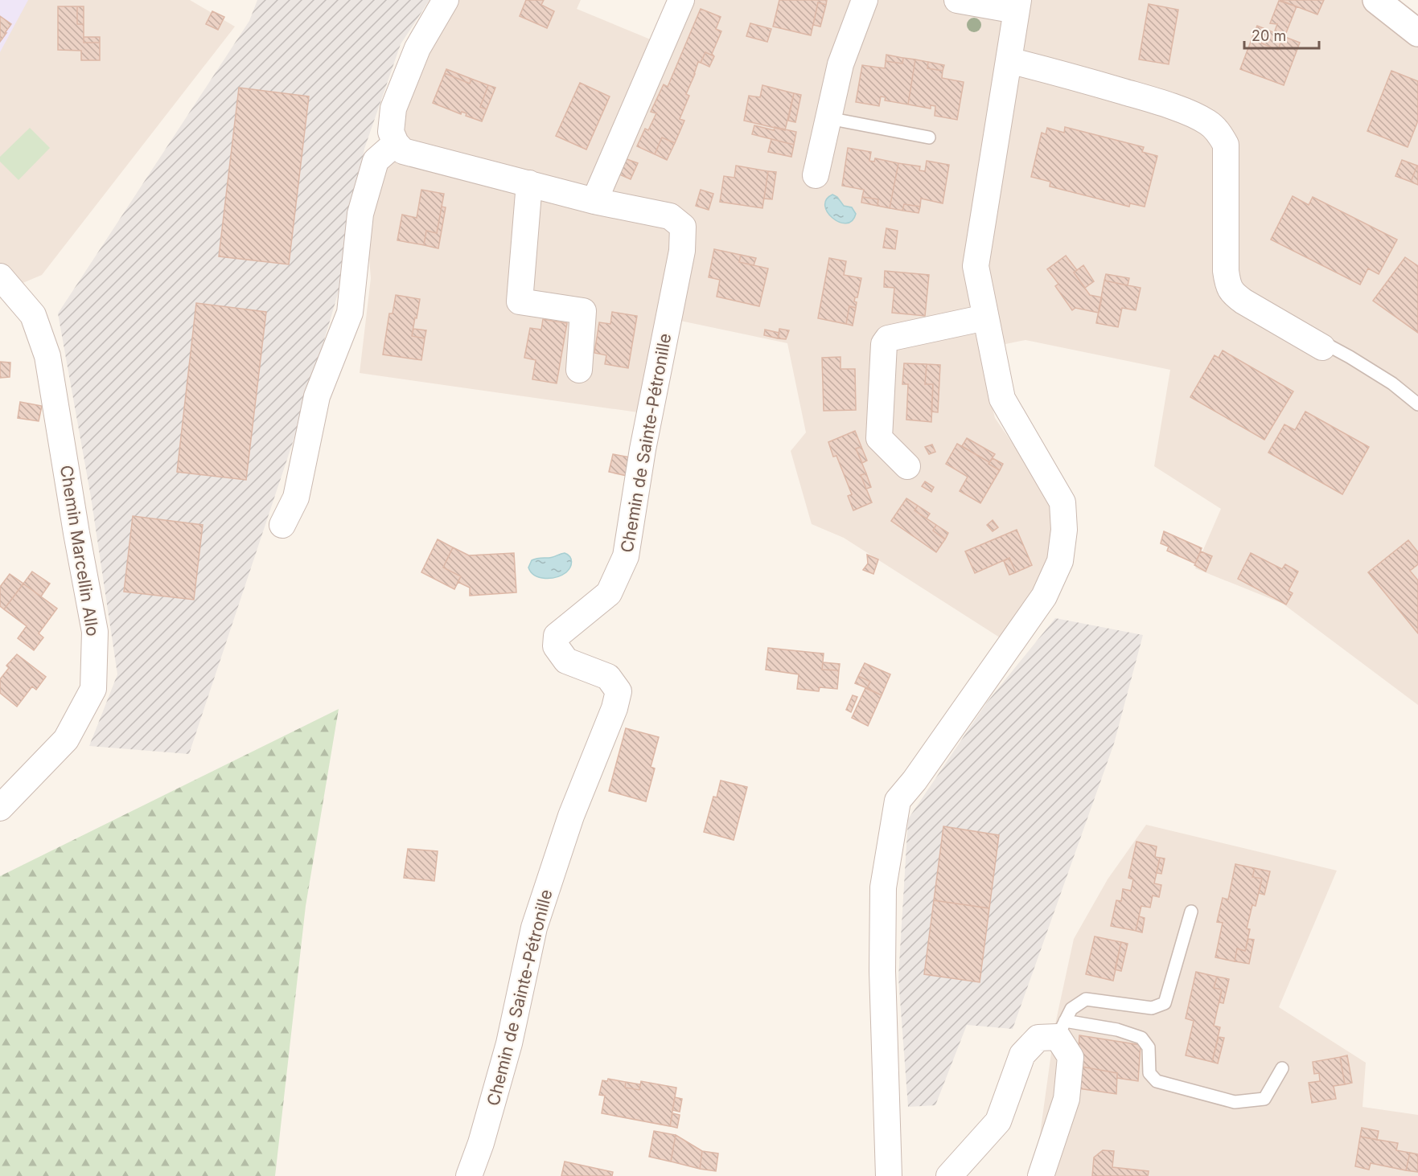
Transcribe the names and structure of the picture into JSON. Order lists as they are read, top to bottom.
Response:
{
  "streets": {
    "street": ["Chemin de Sainte-Pétronille", "Chemin Marcellin Allo"]
  },
  "scale_bar": "20 m"
}
